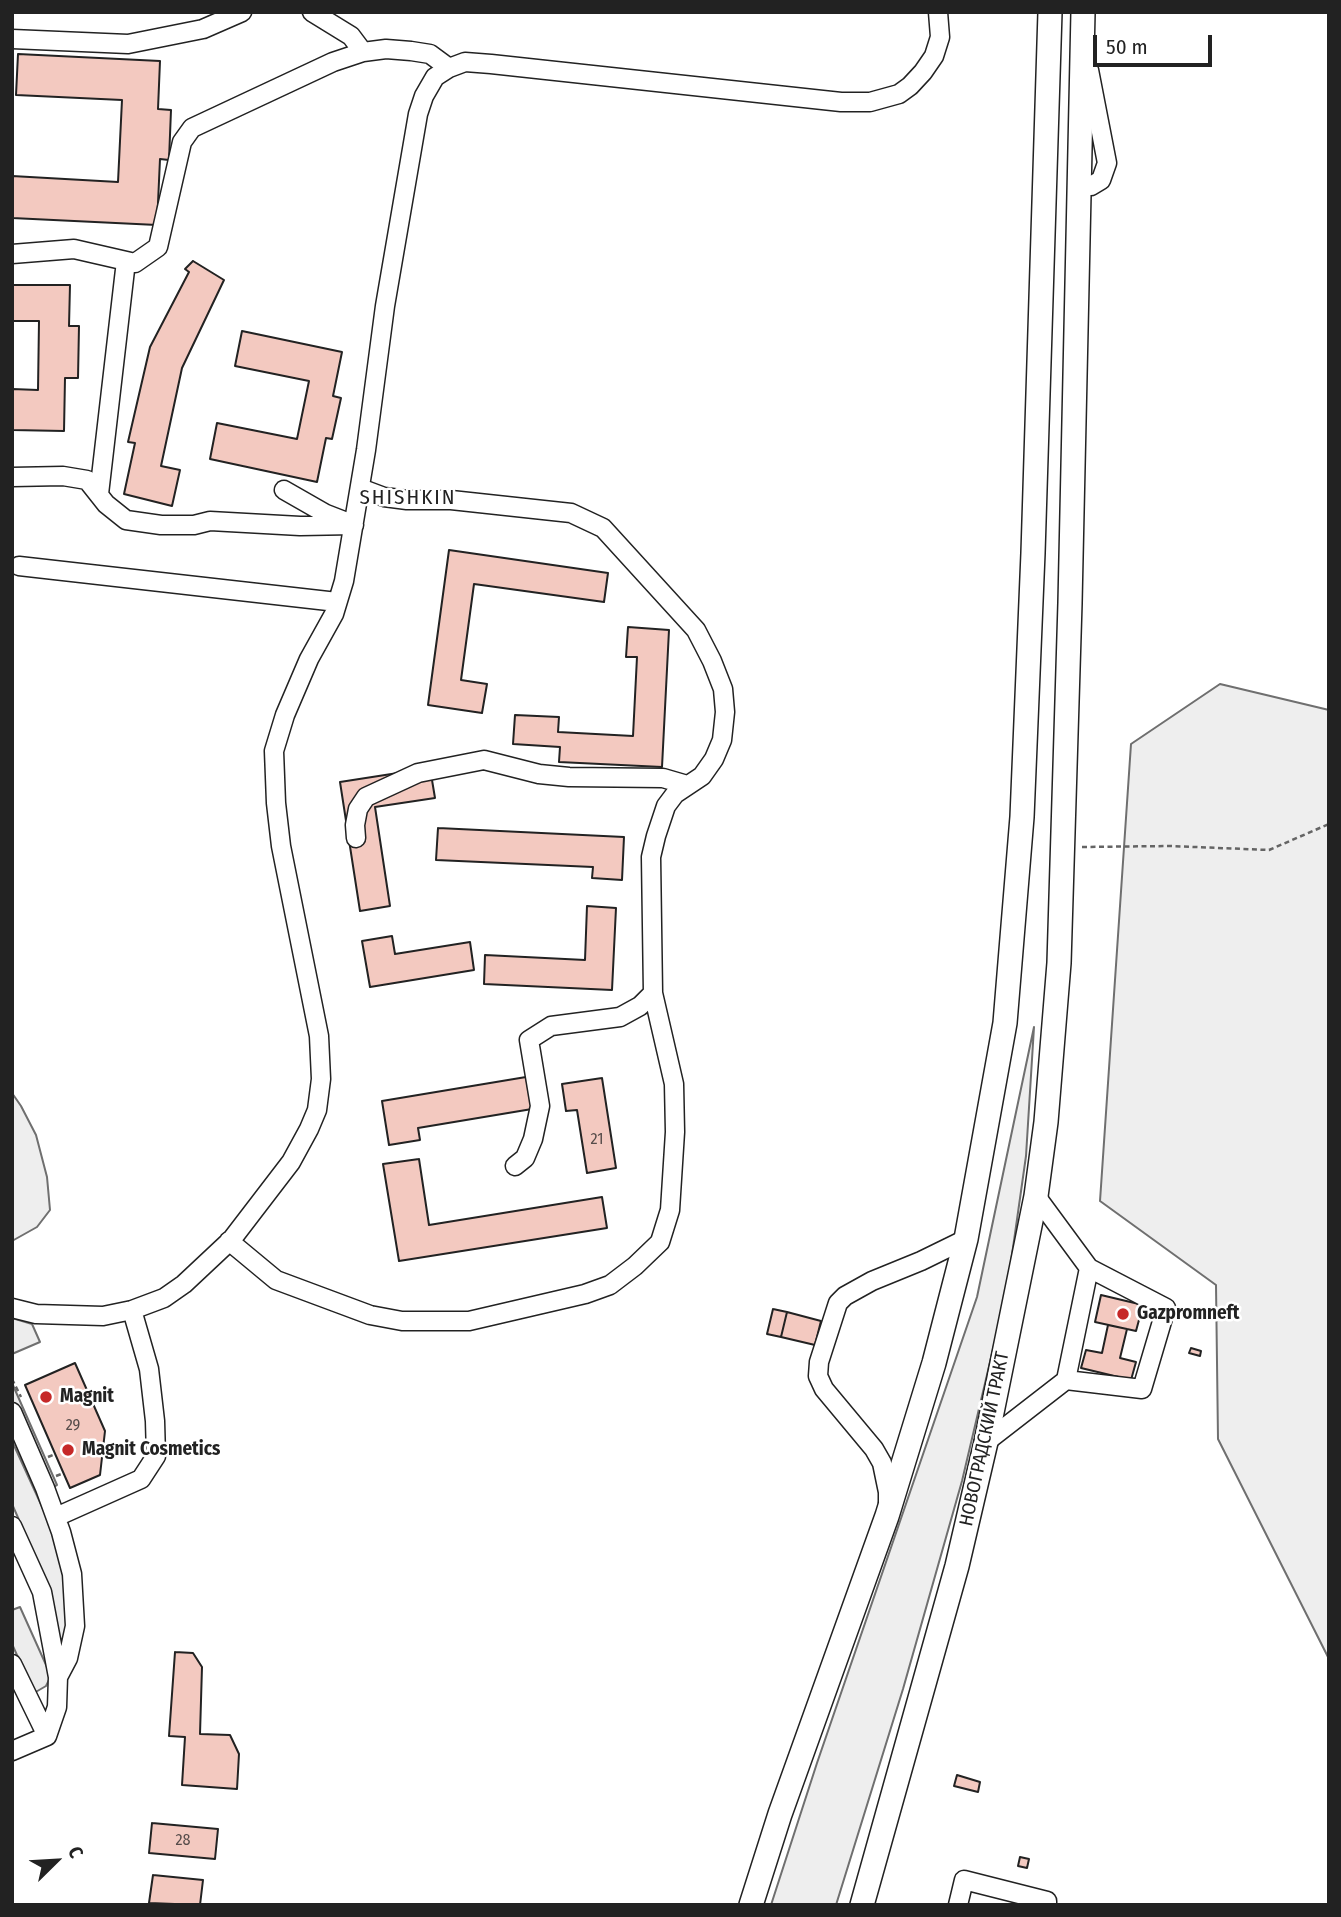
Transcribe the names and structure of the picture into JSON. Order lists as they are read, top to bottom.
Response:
{
  "streets": {
    "main road": ["НОВОГРАДСКИЙ ТРАКТ"]
  },
  "districts": ["SHISHKIN"],
  "places": ["Gazpromneft", "Magnit", "Magnit Cosmetics"],
  "house_numbers": ["21", "29", "28"],
  "scale_bar": "50 m",
  "north": "top right"
}
